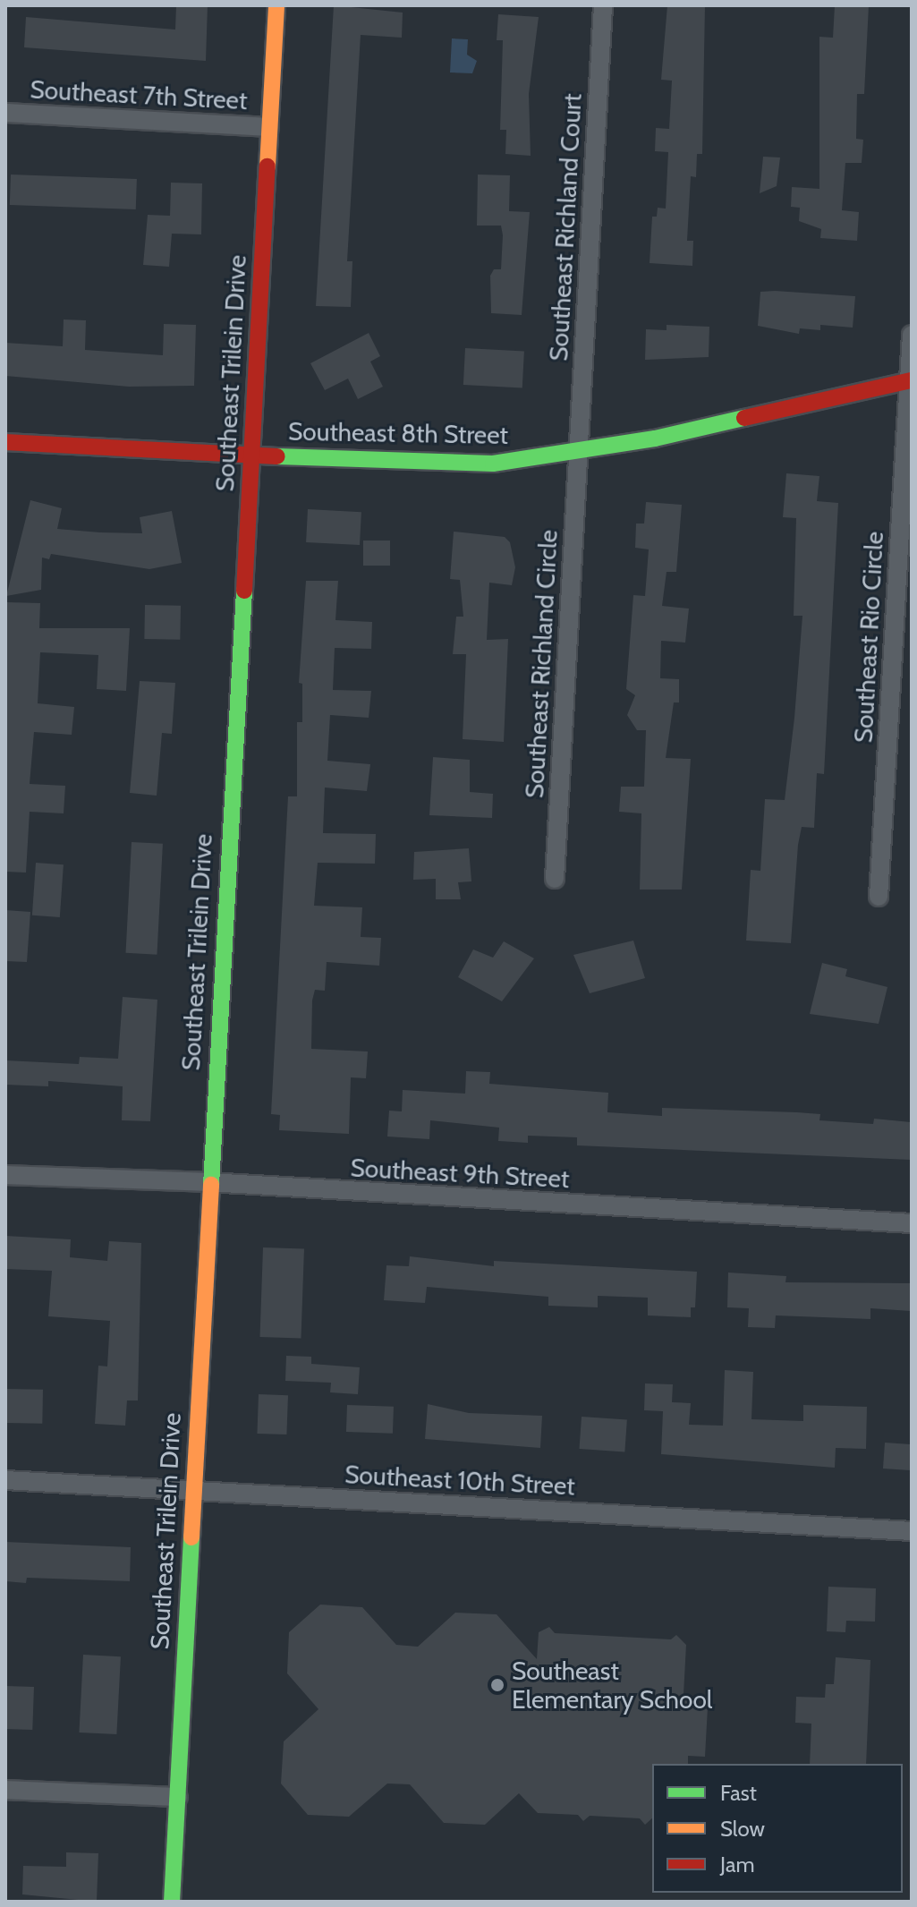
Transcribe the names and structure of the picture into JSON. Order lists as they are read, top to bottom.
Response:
{
  "streets": {
    "street": [
      "Southeast 7th Street",
      "Southeast Richland Court",
      "Southeast Trilein Drive",
      "Southeast 8th Street",
      "Southeast Rio Circle",
      "Southeast Richland Circle",
      "Southeast 9th Street",
      "Southeast 10th Street"
    ]
  },
  "crossings": [
    ["Southeast 7th Street", "Southeast Trilein Drive"],
    ["Southeast Richland Court", "Southeast 8th Street"],
    ["Southeast Richland Court", "Southeast Richland Circle"],
    ["Southeast Trilein Drive", "Southeast 8th Street"],
    ["Southeast Trilein Drive", "Southeast 9th Street"],
    ["Southeast Trilein Drive", "Southeast 10th Street"],
    ["Southeast 8th Street", "Southeast Rio Circle"],
    ["Southeast 8th Street", "Southeast Richland Circle"]
  ],
  "places": ["Southeast Elementary School"],
  "legend": ["Fast", "Slow", "Jam"]
}
